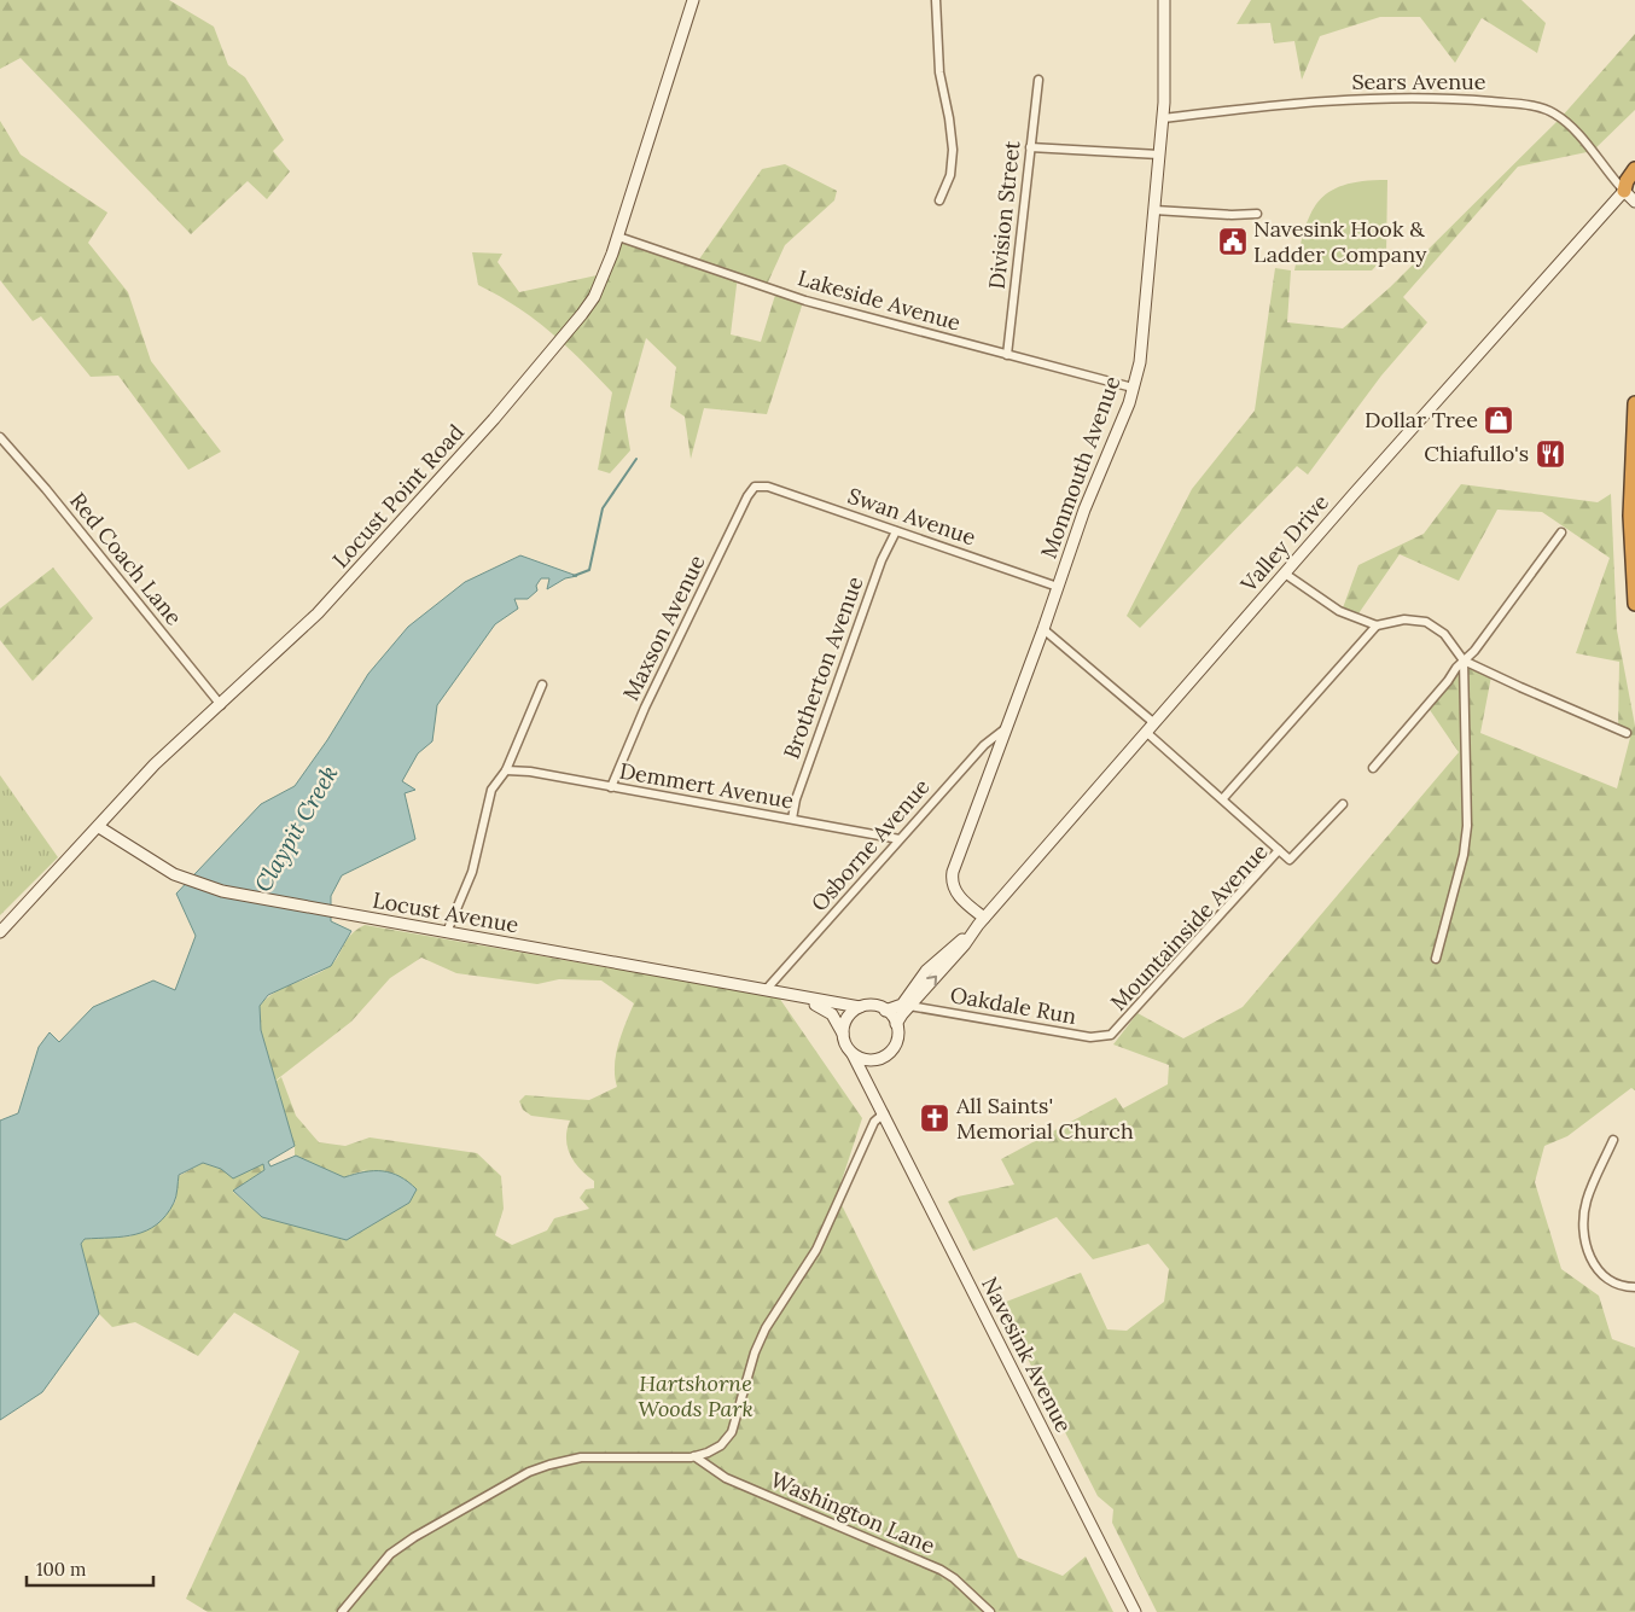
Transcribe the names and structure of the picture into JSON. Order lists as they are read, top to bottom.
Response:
{
  "streets": {
    "street": [
      "Sears Avenue",
      "Division Street",
      "Lakeside Avenue",
      "Monmouth Avenue",
      "Locust Point Road",
      "Swan Avenue",
      "Valley Drive",
      "Red Coach Lane",
      "Maxson Avenue",
      "Brotherton Avenue",
      "Demmert Avenue",
      "Osborne Avenue",
      "Locust Avenue",
      "Mountainside Avenue",
      "Oakdale Run",
      "Navesink Avenue",
      "Washington Lane"
    ]
  },
  "crossings": [
    ["Sears Avenue", "Monmouth Avenue"],
    ["Sears Avenue", "Valley Drive"],
    ["Division Street", "Lakeside Avenue"],
    ["Lakeside Avenue", "Monmouth Avenue"],
    ["Lakeside Avenue", "Locust Point Road"],
    ["Monmouth Avenue", "Swan Avenue"],
    ["Monmouth Avenue", "Valley Drive"],
    ["Monmouth Avenue", "Osborne Avenue"],
    ["Locust Point Road", "Red Coach Lane"],
    ["Locust Point Road", "Locust Avenue"],
    ["Swan Avenue", "Maxson Avenue"],
    ["Swan Avenue", "Brotherton Avenue"],
    ["Valley Drive", "Locust Avenue"],
    ["Valley Drive", "Oakdale Run"],
    ["Valley Drive", "Navesink Avenue"],
    ["Maxson Avenue", "Demmert Avenue"],
    ["Brotherton Avenue", "Demmert Avenue"],
    ["Demmert Avenue", "Osborne Avenue"],
    ["Osborne Avenue", "Locust Avenue"],
    ["Locust Avenue", "Navesink Avenue"],
    ["Mountainside Avenue", "Oakdale Run"]
  ],
  "water": ["Claypit Creek"],
  "parks": ["Hartshorne Woods Park"],
  "places": {
    "public building": ["Navesink Hook & Ladder Company"],
    "shop": ["Dollar Tree"],
    "restaurant": ["Chiafullo's"],
    "church": ["All Saints' Memorial Church"]
  },
  "scale_bar": "100 m"
}
